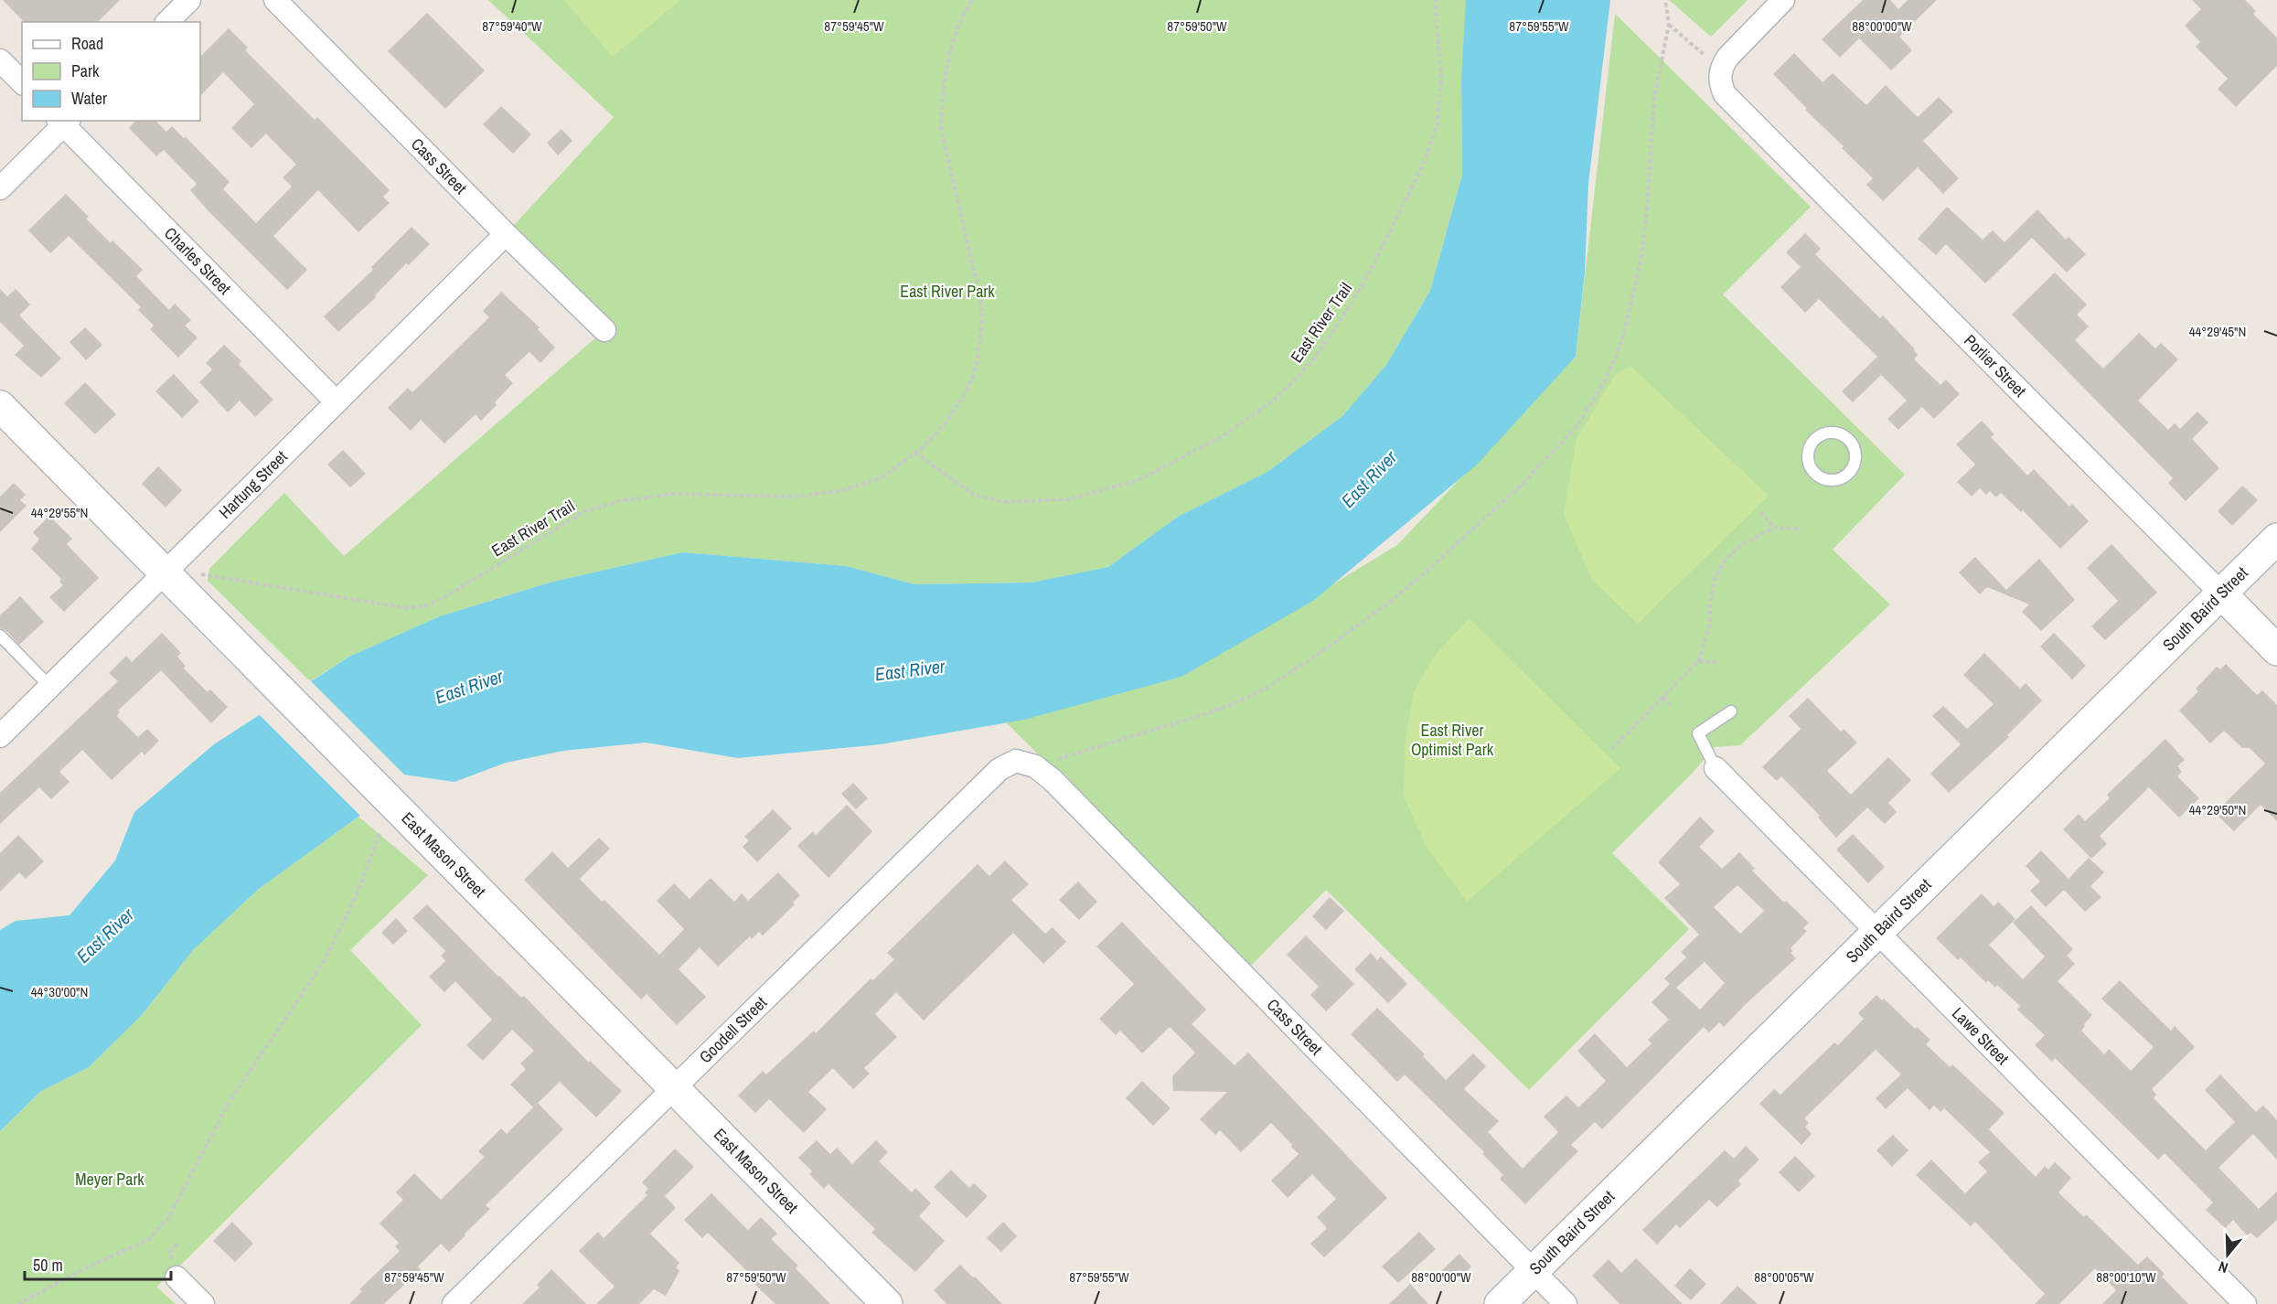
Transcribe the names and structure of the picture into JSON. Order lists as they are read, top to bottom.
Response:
{
  "streets": {
    "main road": ["Porlier Street", "South Baird Street", "East Mason Street"],
    "street": [
      "Cass Street",
      "Charles Street",
      "Hartung Street",
      "Goodell Street",
      "Lawe Street"
    ],
    "path": ["East River Trail"]
  },
  "crossings": [
    ["Cass Street", "Hartung Street"],
    ["Cass Street", "South Baird Street"],
    ["Cass Street", "Goodell Street"],
    ["Charles Street", "Hartung Street"],
    ["East River Trail", "Hartung Street"],
    ["East River Trail", "East Mason Street"],
    ["Porlier Street", "South Baird Street"],
    ["Hartung Street", "East Mason Street"],
    ["South Baird Street", "Lawe Street"],
    ["East Mason Street", "Goodell Street"]
  ],
  "water": ["East River"],
  "parks": ["East River Park", "East River Optimist Park", "Meyer Park"],
  "legend": ["Road", "Park", "Water"],
  "scale_bar": "50 m",
  "north": "bottom",
  "coordinates": [
    "87°59'40\"W",
    "87°59'45\"W",
    "87°59'50\"W",
    "87°59'55\"W",
    "88°00'00\"W",
    "44°29'45\"N",
    "44°29'55\"N",
    "44°29'50\"N",
    "44°30'00\"N",
    "88°00'05\"W",
    "88°00'10\"W"
  ]
}
